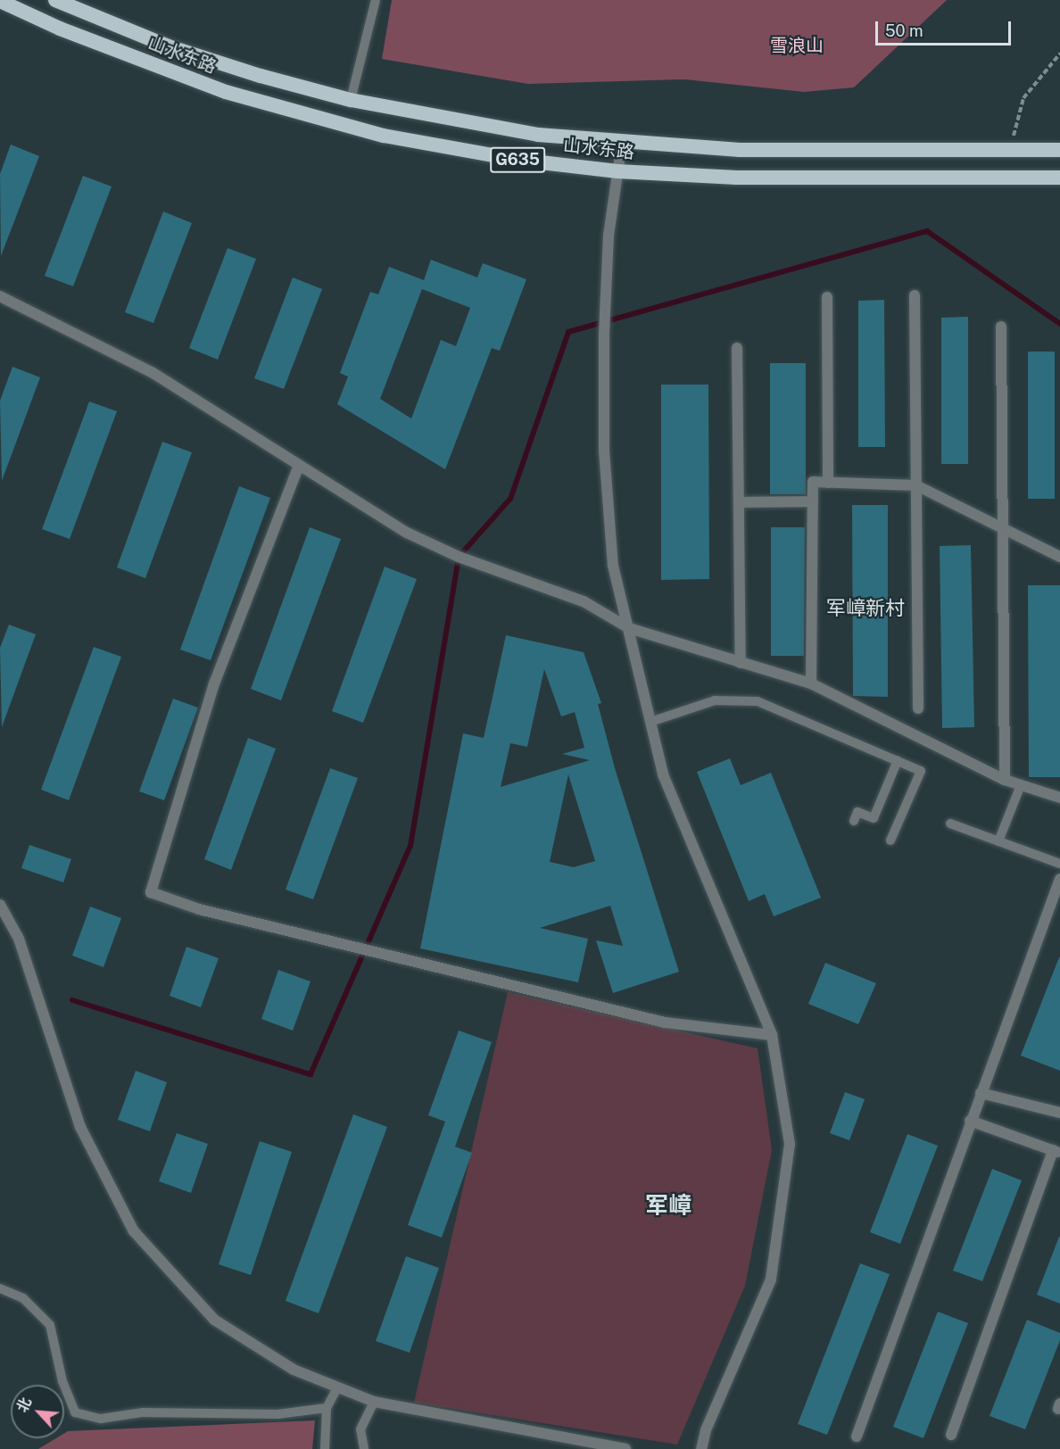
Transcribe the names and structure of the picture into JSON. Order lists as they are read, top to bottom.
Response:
{
  "streets": {
    "highway": ["山水东路", "G635"]
  },
  "districts": ["军嶂新村", "军嶂"],
  "parks": ["雪浪山"],
  "scale_bar": "50 m",
  "north": "top left"
}
